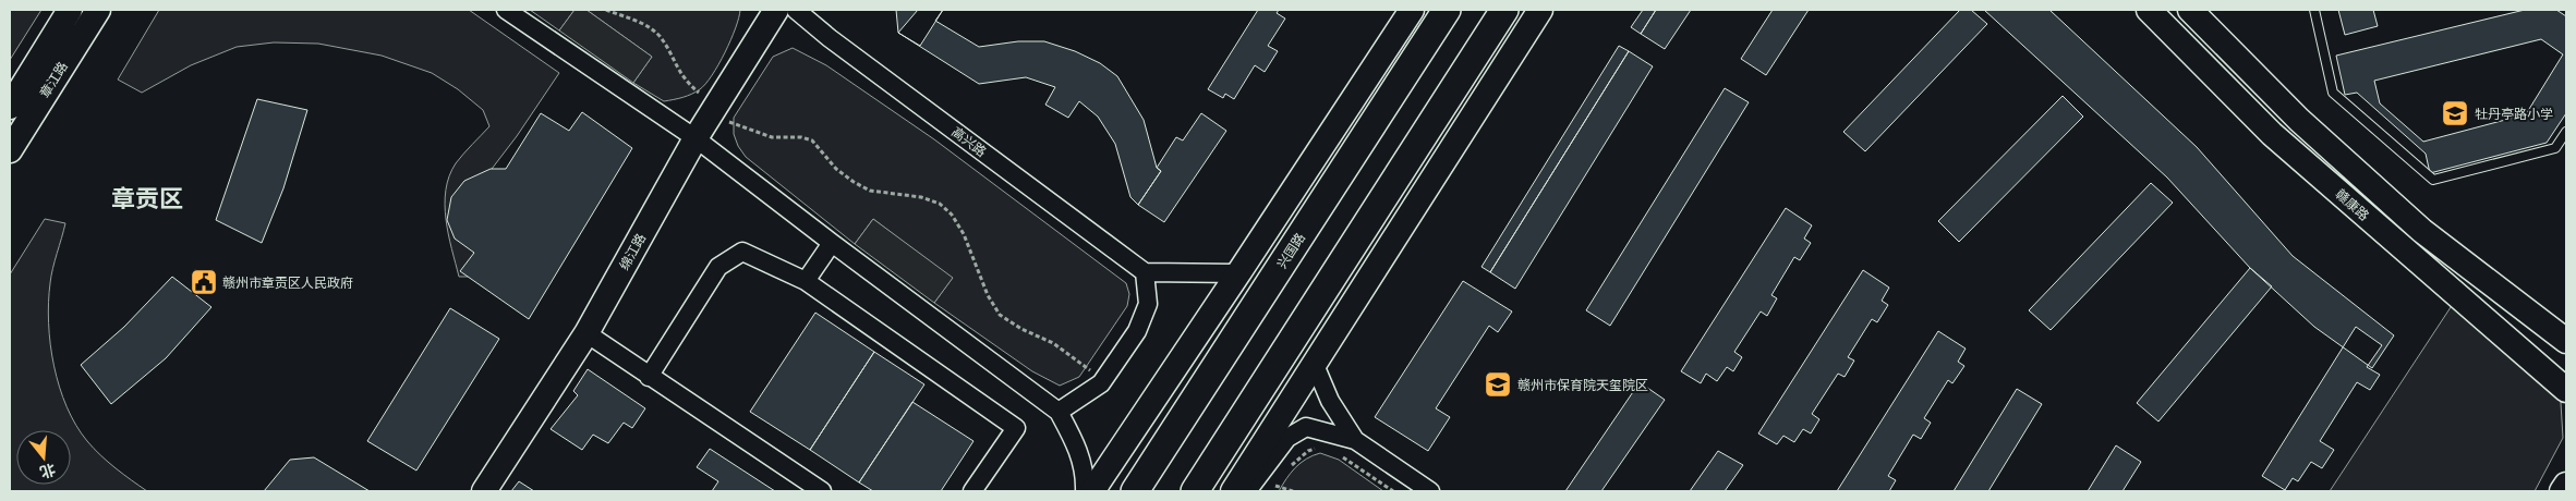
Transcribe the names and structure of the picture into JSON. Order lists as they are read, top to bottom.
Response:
{
  "streets": {
    "main road": ["兴国路"],
    "street": [
      "章江路",
      "高兴路",
      "赣康路",
      "绵江路"
    ]
  },
  "districts": ["章贡区"],
  "places": {
    "school or university": ["牡丹亭路小学", "赣州市保育院天玺院区"],
    "public building": ["赣州市章贡区人民政府"]
  },
  "north": "bottom"
}
